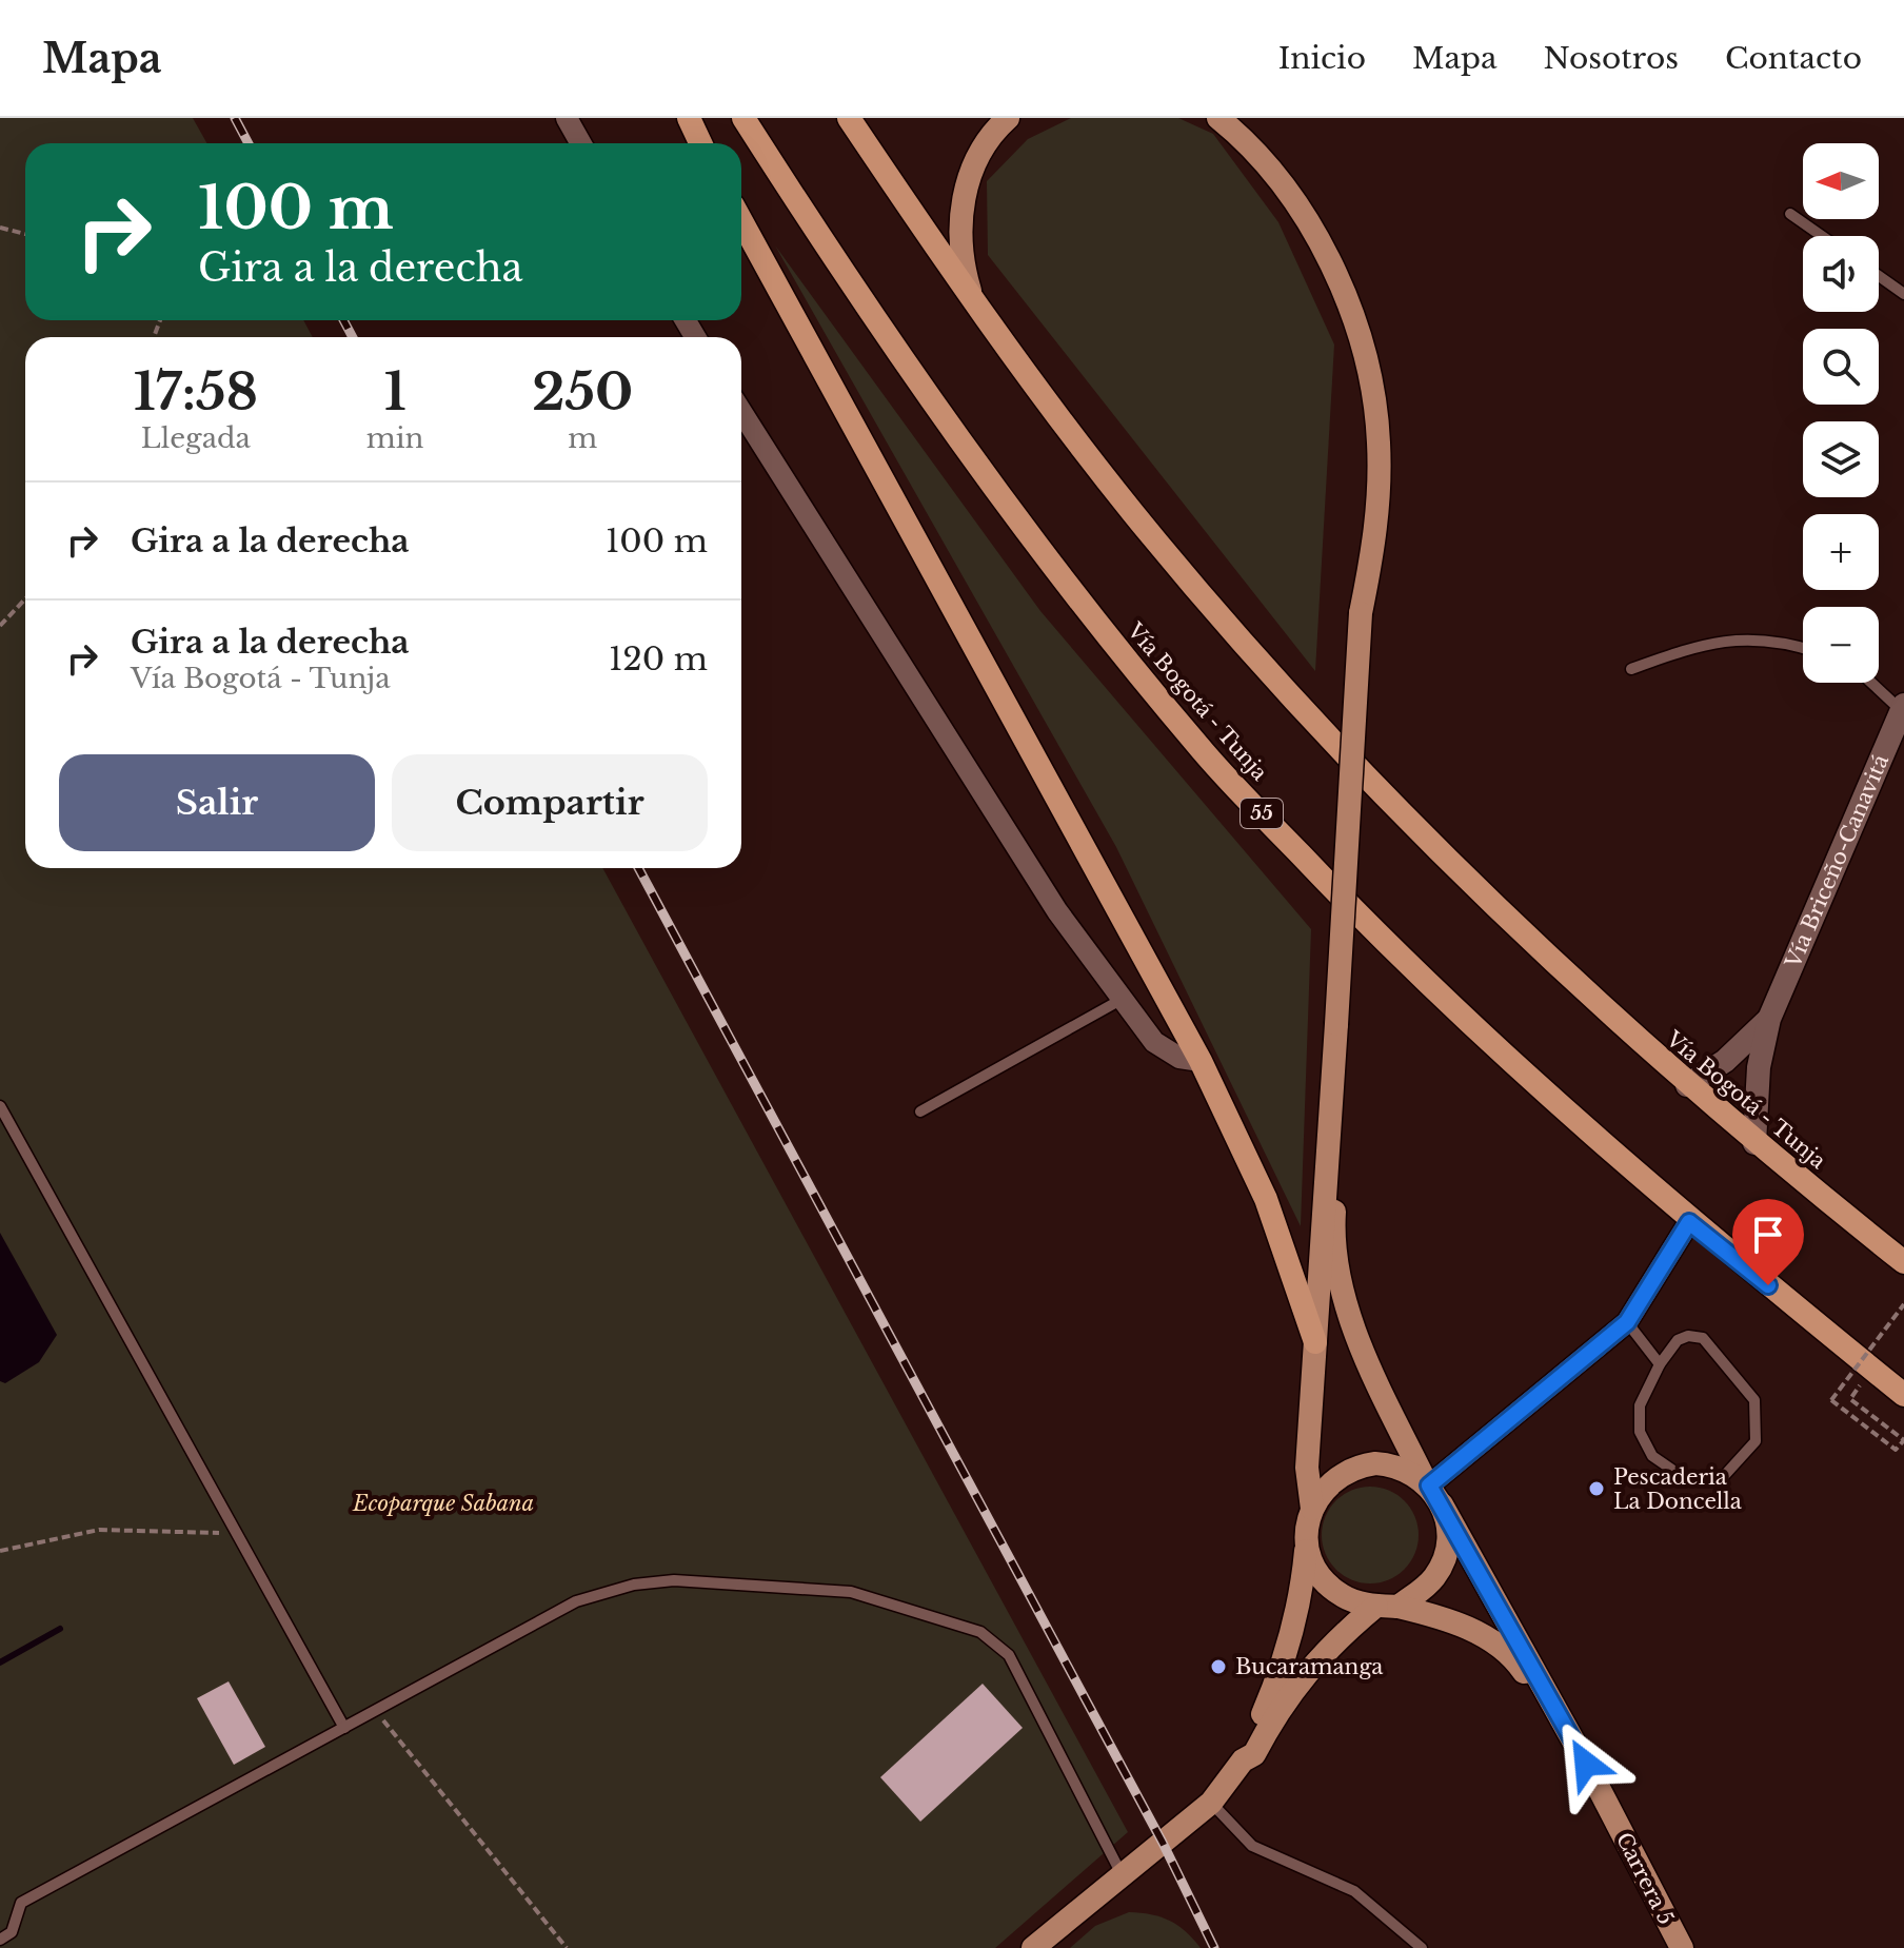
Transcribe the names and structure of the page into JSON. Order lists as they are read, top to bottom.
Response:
{
  "streets": {
    "highway": ["Vía Bogotá - Tunja", "55"],
    "main road": ["Vía Briceño-Canavitá", "Carrera 5"]
  },
  "parks": ["Ecoparque Sabana"],
  "places": ["Pescaderia La Doncella", "Bucaramanga"],
  "north": "left",
  "page": {
    "header": "Mapa",
    "nav": [
      "Inicio",
      "Mapa",
      "Nosotros",
      "Contacto"
    ],
    "map_buttons": ["+", "−"],
    "turn": ["100 m", "Gira a la derecha"],
    "eta": [
      "17:58",
      "Llegada",
      "1",
      "min",
      "250",
      "m"
    ],
    "list": [
      {
        "name": "Gira a la derecha",
        "value": "100 m"
      },
      {
        "name": "Gira a la derecha",
        "note": "Vía Bogotá - Tunja",
        "value": "120 m"
      }
    ],
    "buttons": ["Salir", "Compartir"]
  }
}
